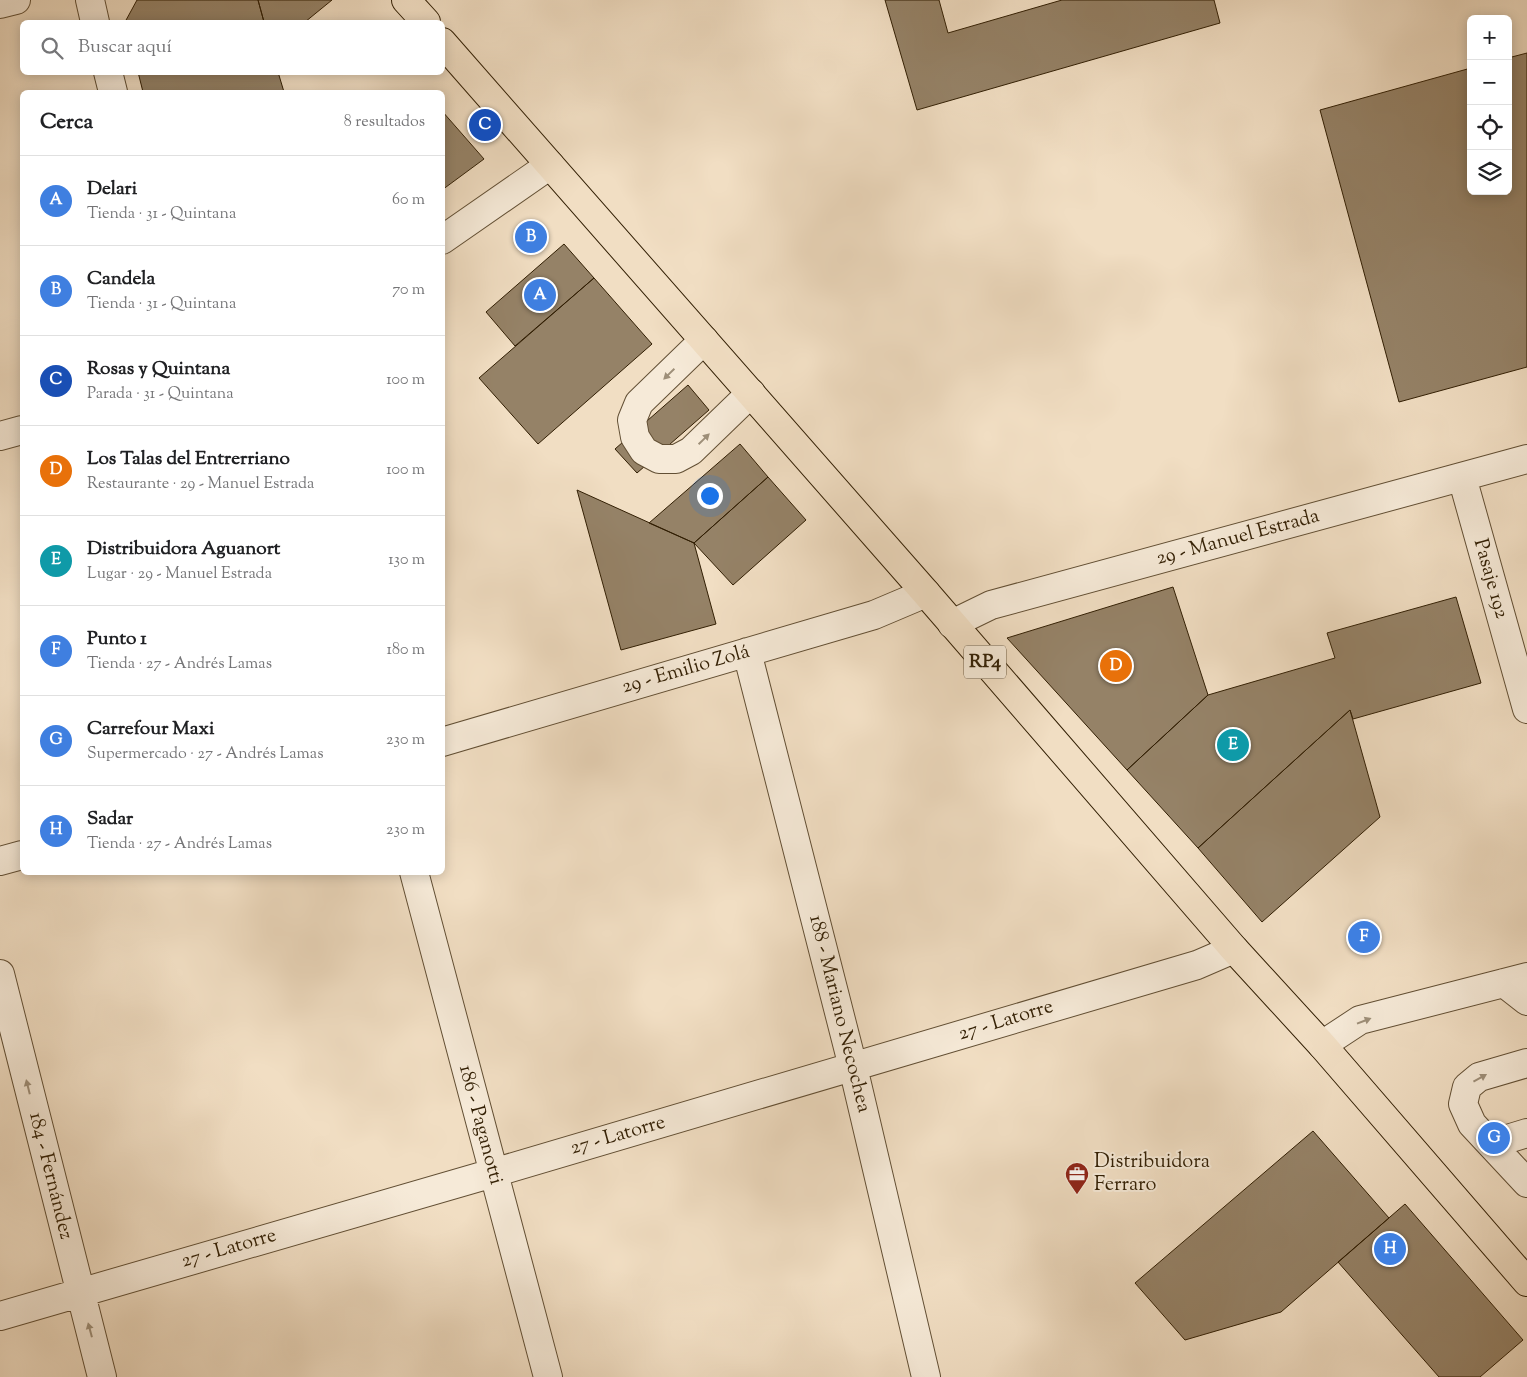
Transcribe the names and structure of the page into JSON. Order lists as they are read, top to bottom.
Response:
{
  "streets": {
    "main road": ["RP4"],
    "street": [
      "29 - Manuel Estrada",
      "Pasaje 192",
      "29 - Emilio Zolá",
      "188 - Mariano Necochea",
      "27 - Latorre",
      "186 - Paganotti",
      "184 - Fernández"
    ]
  },
  "crossings": [
    ["29 - Manuel Estrada", "Pasaje 192"],
    ["29 - Manuel Estrada", "RP4"],
    ["RP4", "29 - Emilio Zolá"],
    ["RP4", "27 - Latorre"],
    ["29 - Emilio Zolá", "188 - Mariano Necochea"],
    ["188 - Mariano Necochea", "27 - Latorre"],
    ["27 - Latorre", "186 - Paganotti"],
    ["27 - Latorre", "184 - Fernández"]
  ],
  "one_way": ["184 - Fernández"],
  "places": {
    "office": ["Distribuidora Ferraro"]
  },
  "page": {
    "map_buttons": ["+", "−"],
    "search": "Buscar aquí",
    "heading": ["Cerca", "8 resultados"],
    "pins": [
      "C",
      "B",
      "A",
      "D",
      "E",
      "F",
      "G",
      "H"
    ],
    "list": [
      {
        "mark": "A",
        "name": "Delari",
        "note": "Tienda · 31 - Quintana",
        "value": "60 m"
      },
      {
        "mark": "B",
        "name": "Candela",
        "note": "Tienda · 31 - Quintana",
        "value": "70 m"
      },
      {
        "mark": "C",
        "name": "Rosas y Quintana",
        "note": "Parada · 31 - Quintana",
        "value": "100 m"
      },
      {
        "mark": "D",
        "name": "Los Talas del Entrerriano",
        "note": "Restaurante · 29 - Manuel Estrada",
        "value": "100 m"
      },
      {
        "mark": "E",
        "name": "Distribuidora Aguanort",
        "note": "Lugar · 29 - Manuel Estrada",
        "value": "130 m"
      },
      {
        "mark": "F",
        "name": "Punto 1",
        "note": "Tienda · 27 - Andrés Lamas",
        "value": "180 m"
      },
      {
        "mark": "G",
        "name": "Carrefour Maxi",
        "note": "Supermercado · 27 - Andrés Lamas",
        "value": "230 m"
      },
      {
        "mark": "H",
        "name": "Sadar",
        "note": "Tienda · 27 - Andrés Lamas",
        "value": "230 m"
      }
    ]
  }
}
